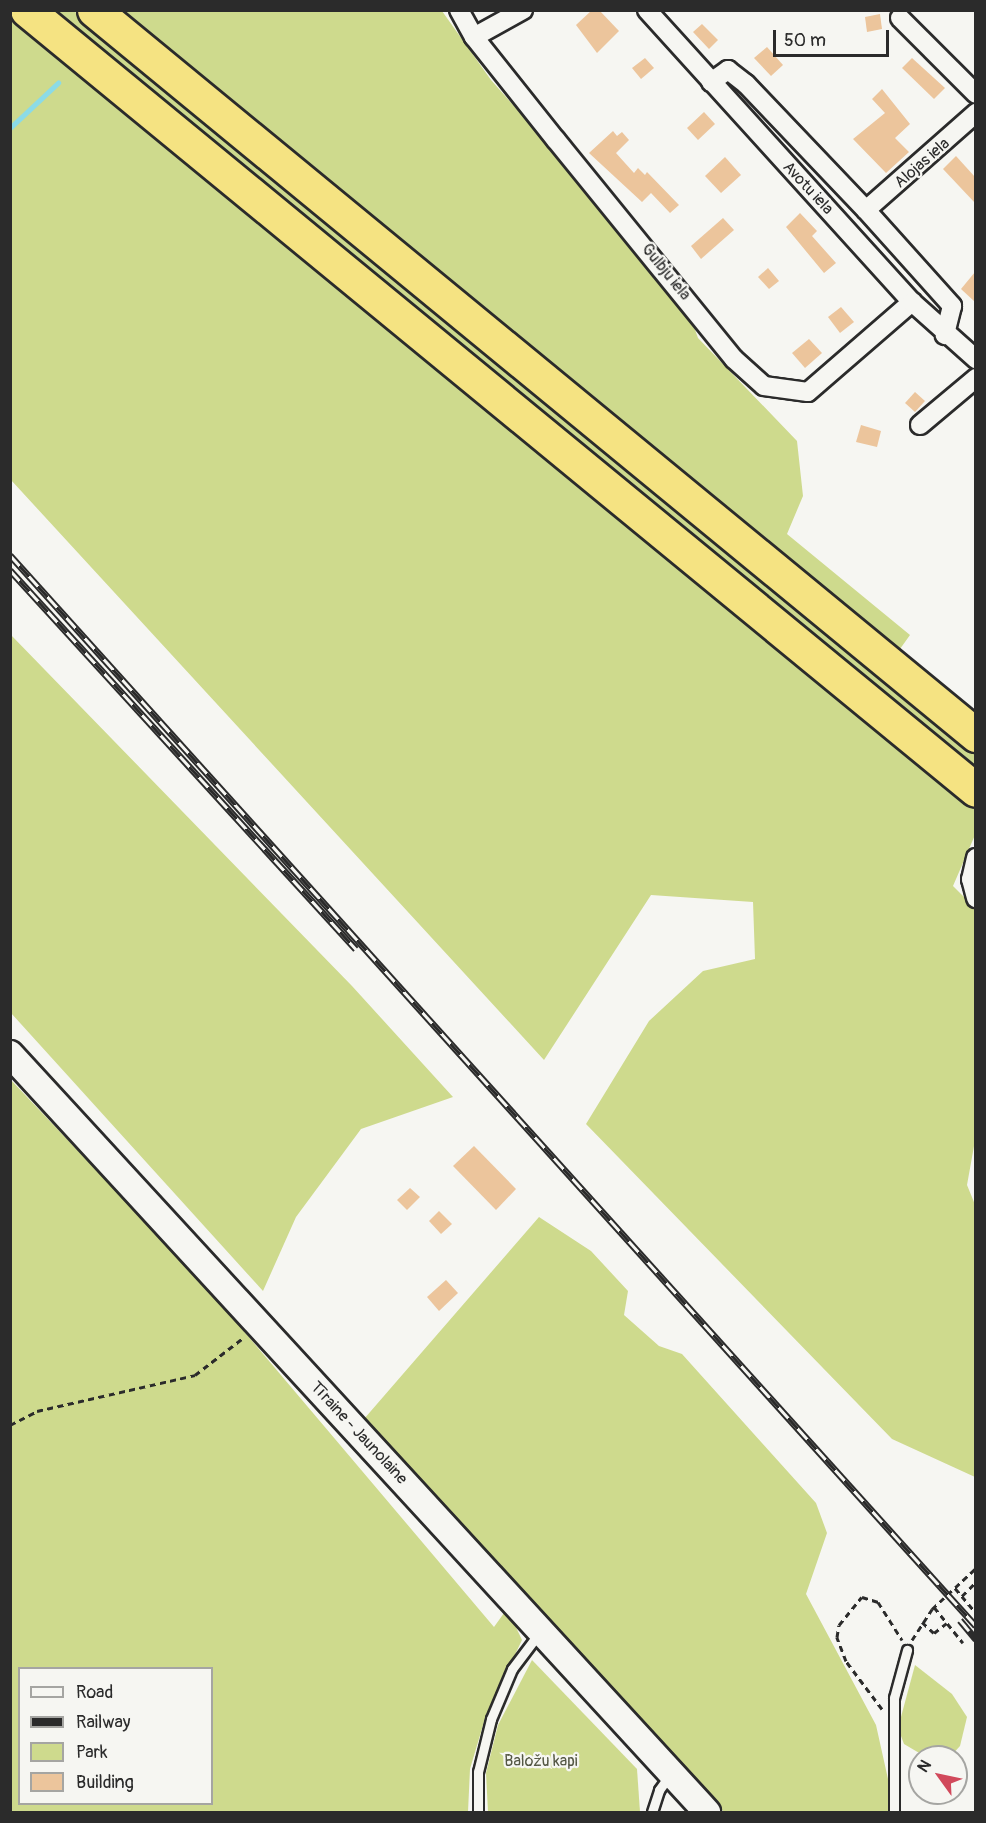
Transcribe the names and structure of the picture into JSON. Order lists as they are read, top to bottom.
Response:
{
  "streets": {
    "main road": ["Tīraine - Jaunolaine"],
    "street": ["Alojas iela", "Avotu iela", "Gulbju iela"]
  },
  "crossings": [
    ["Avotu iela", "Gulbju iela"]
  ],
  "parks": ["Baložu kapi"],
  "legend": [
    "Road",
    "Railway",
    "Park",
    "Building"
  ],
  "scale_bar": "50 m",
  "north": "top left"
}
